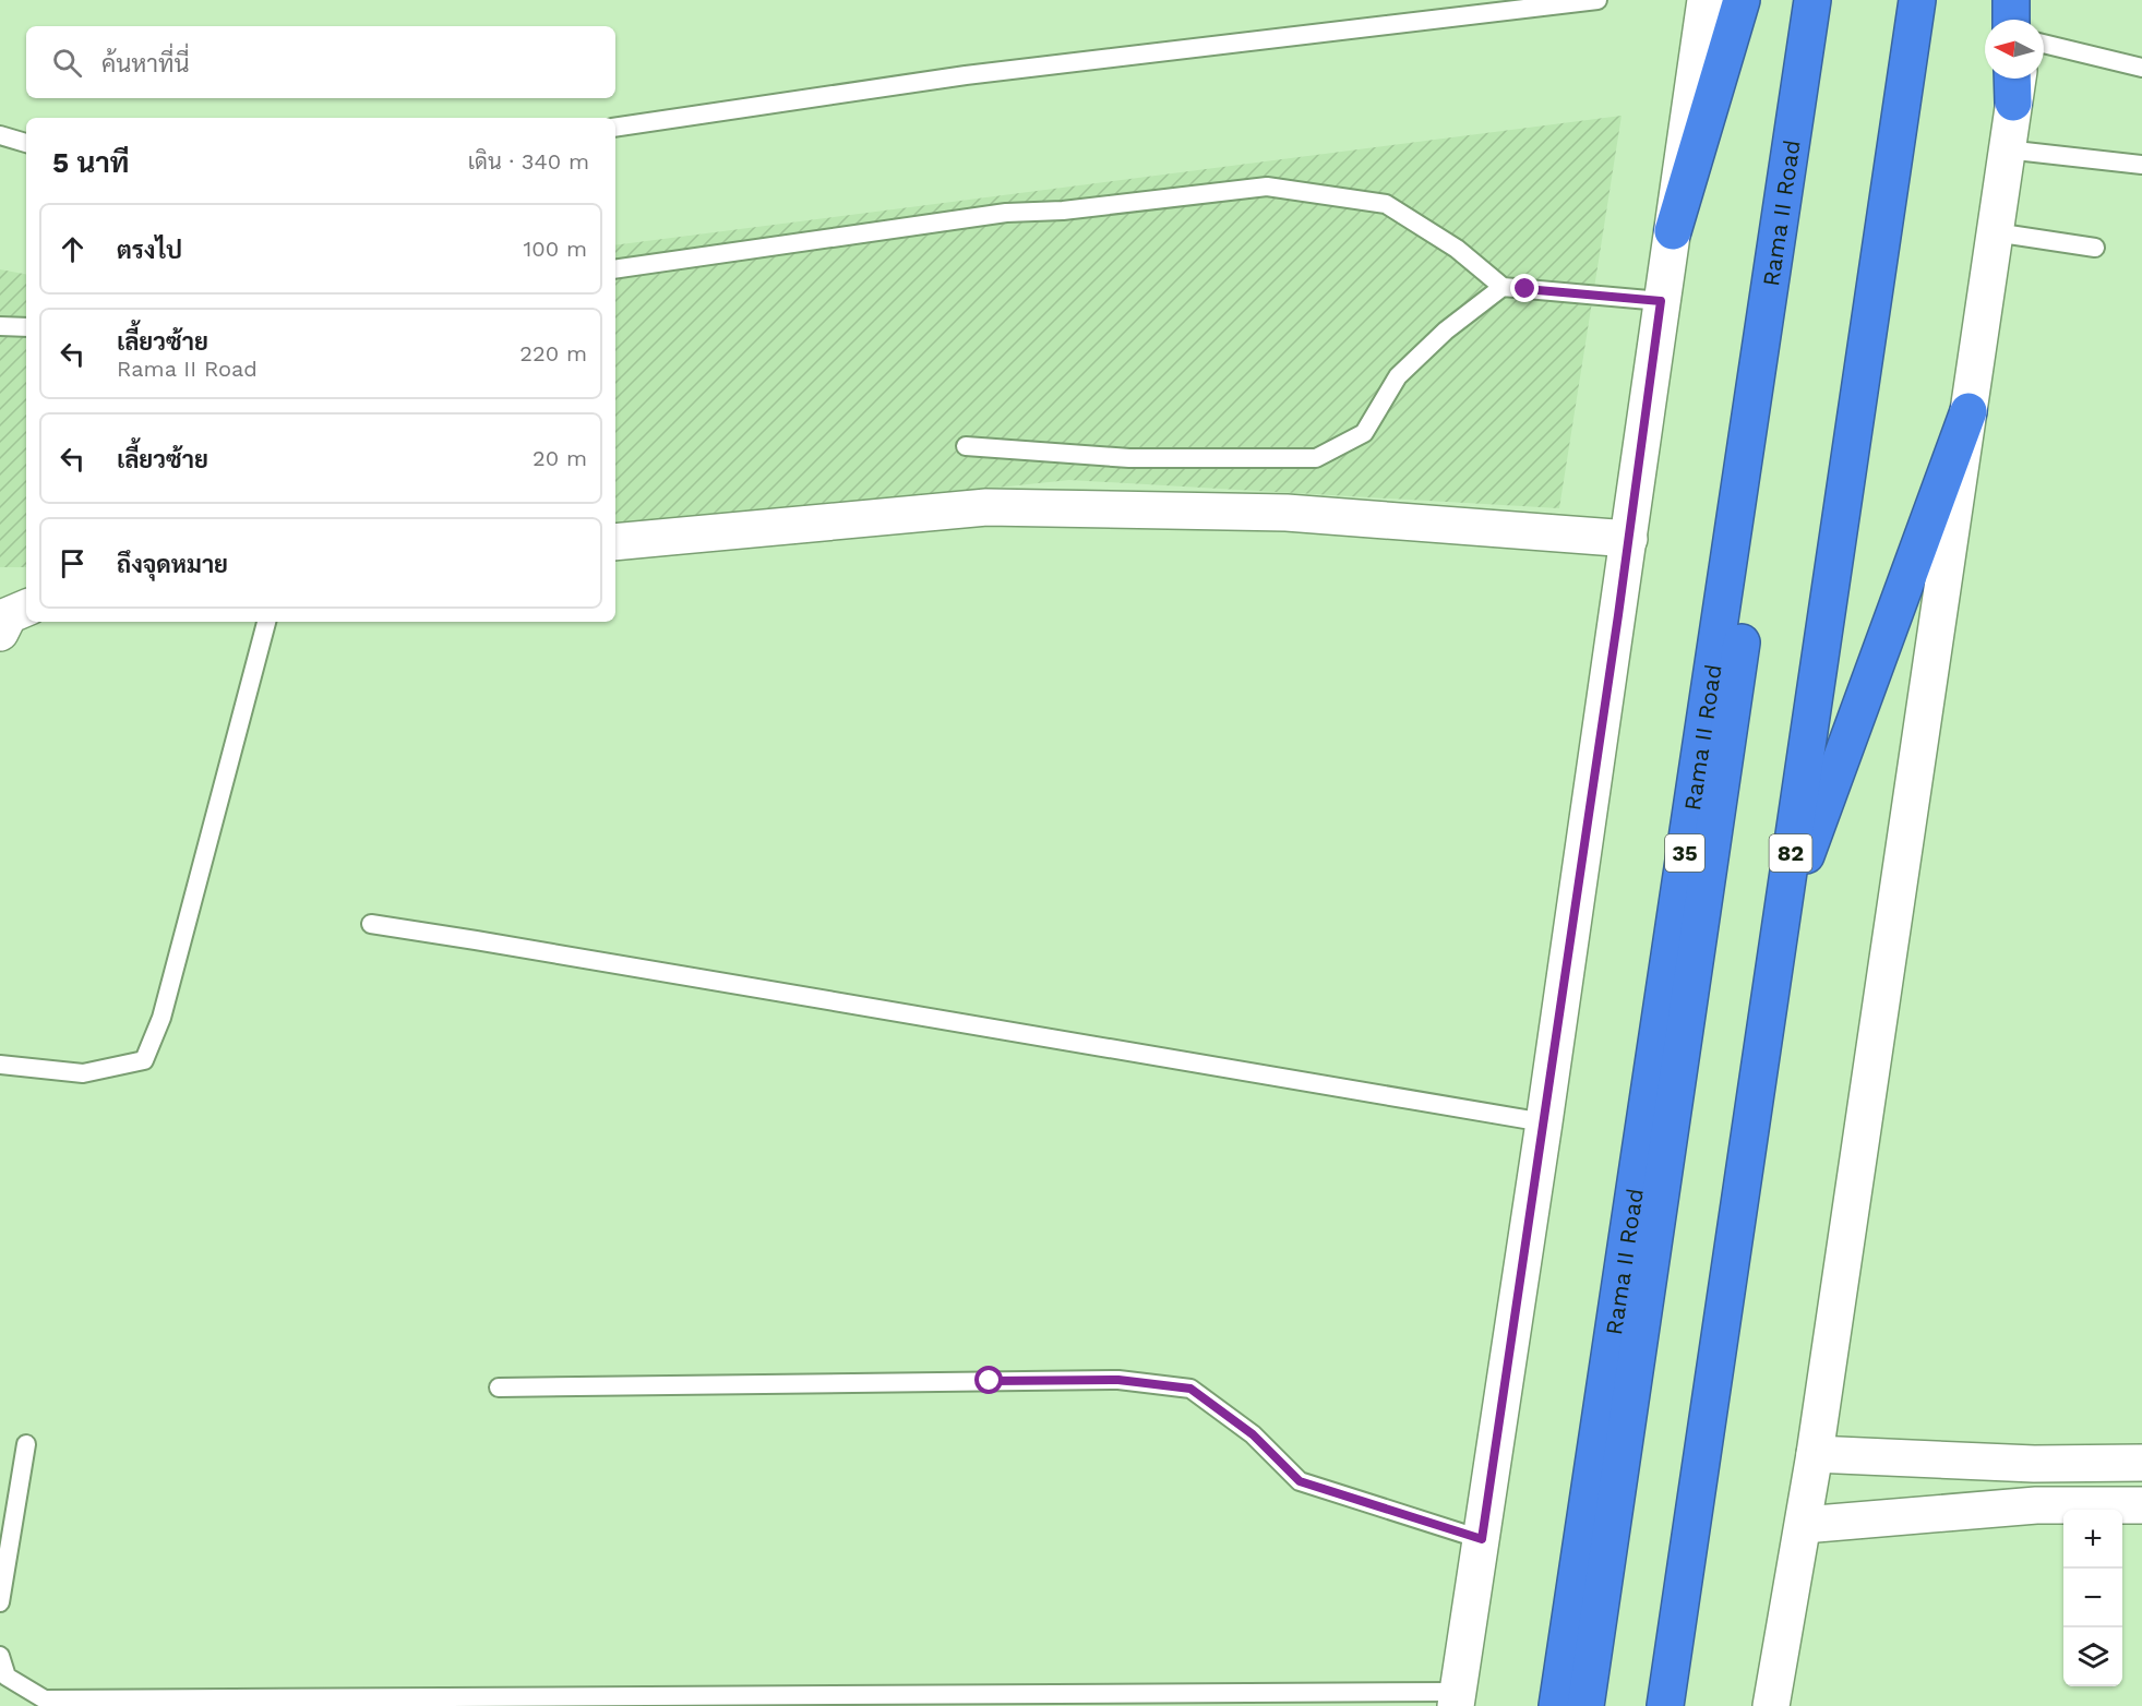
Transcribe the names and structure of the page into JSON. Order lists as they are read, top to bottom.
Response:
{
  "streets": {
    "highway": ["Rama II Road", "35", "82"]
  },
  "north": "left",
  "page": {
    "search": "ค้นหาที่นี่",
    "heading": ["5 นาที", "เดิน · 340 m"],
    "list": [
      ["ตรงไป", "100 m"],
      ["เลี้ยวซ้าย", "Rama II Road", "220 m"],
      ["เลี้ยวซ้าย", "20 m"],
      "ถึงจุดหมาย"
    ],
    "map_buttons": ["+", "−"]
  }
}
